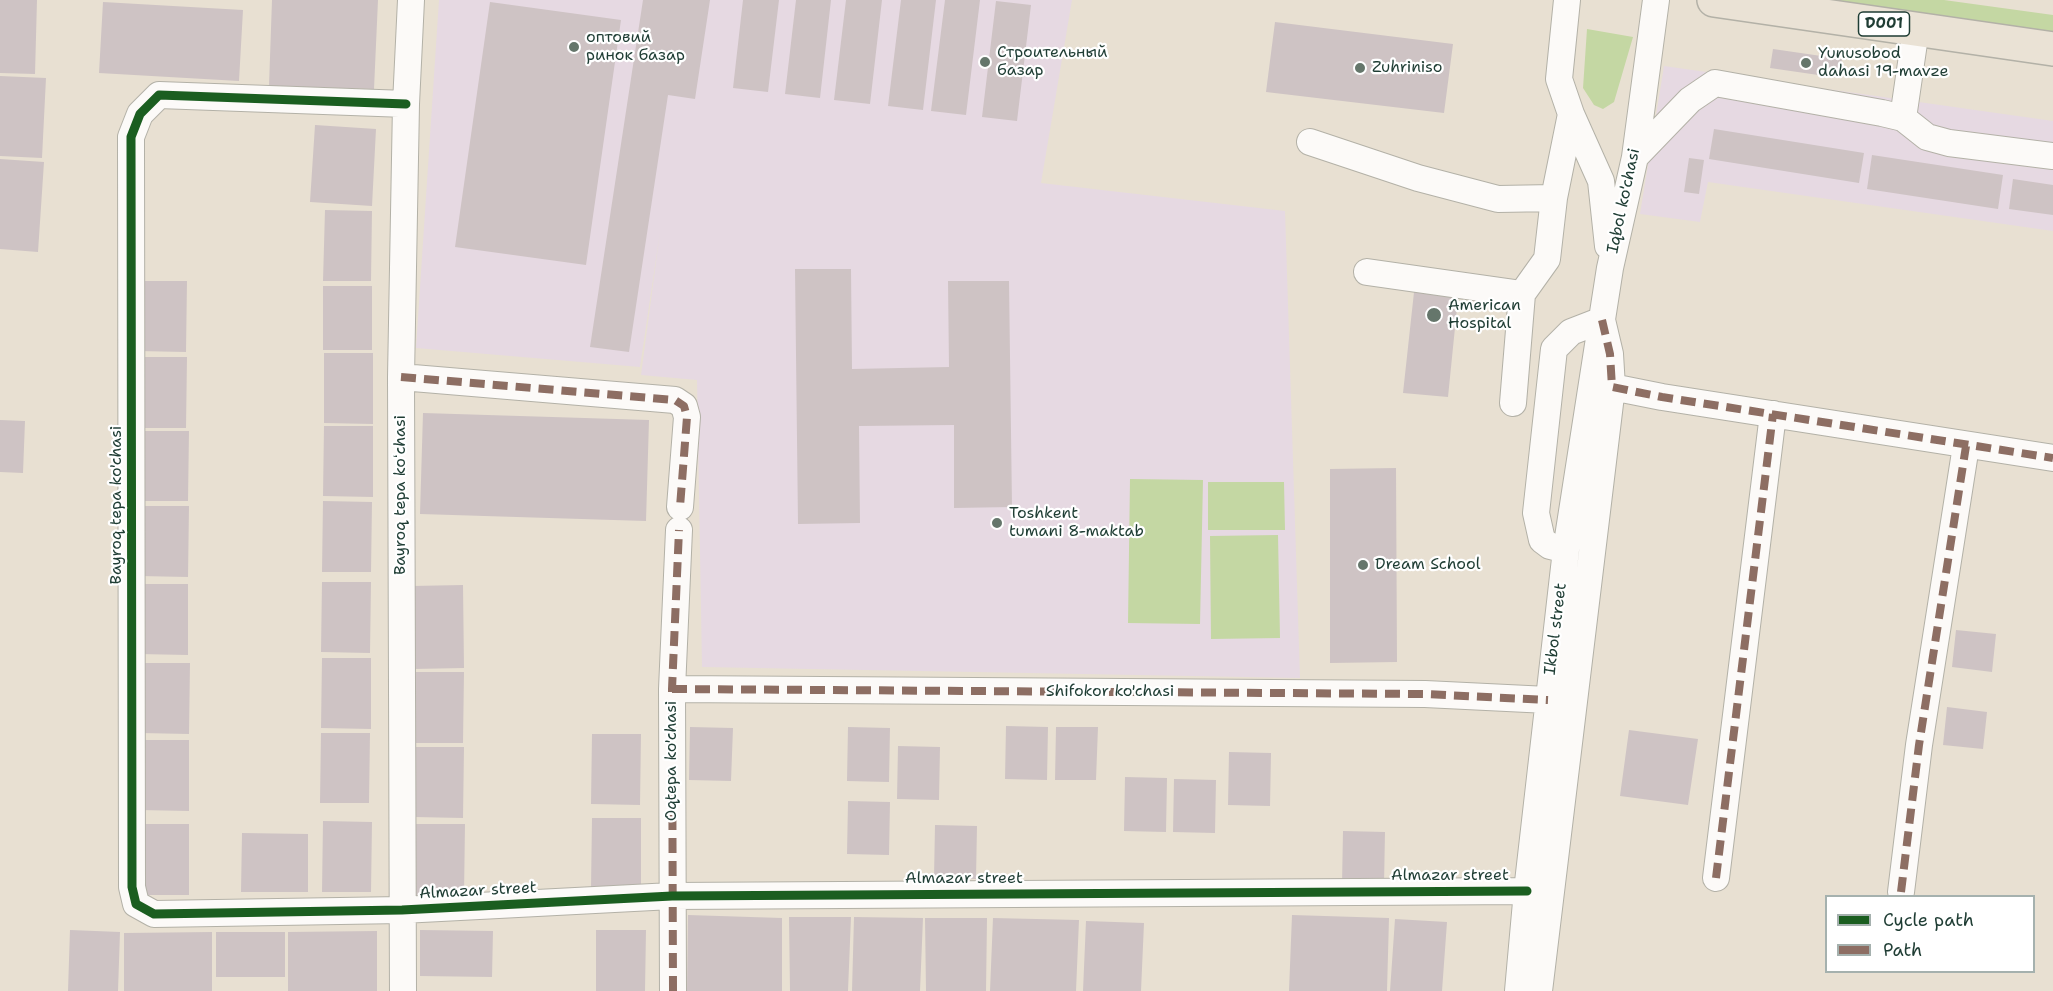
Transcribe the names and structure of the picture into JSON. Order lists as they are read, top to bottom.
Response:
{
  "streets": {
    "highway": ["D001"],
    "street": [
      "Iqbol ko'chasi",
      "Bayroq tepa koʻchasi",
      "Bayroq tepa ko'chasi",
      "Ikbol street",
      "Shifokor ko'chasi",
      "Oqtepa ko'chasi",
      "Almazar street"
    ]
  },
  "crossings": [
    ["Iqbol ko'chasi", "Ikbol street"],
    ["Bayroq tepa koʻchasi", "Bayroq tepa ko'chasi"],
    ["Bayroq tepa koʻchasi", "Oqtepa ko'chasi"],
    ["Bayroq tepa koʻchasi", "Almazar street"],
    ["Bayroq tepa ko'chasi", "Almazar street"],
    ["Ikbol street", "Shifokor ko'chasi"],
    ["Ikbol street", "Almazar street"],
    ["Shifokor ko'chasi", "Oqtepa ko'chasi"],
    ["Oqtepa ko'chasi", "Almazar street"]
  ],
  "places": [
    "оптовий ринок базар",
    "Строительный базар",
    "Yunusobod dahasi 19-mavze",
    "Zuhriniso",
    "American Hospital",
    "Toshkent tumani 8-maktab",
    "Dream School"
  ],
  "legend": ["Cycle path", "Path"]
}
